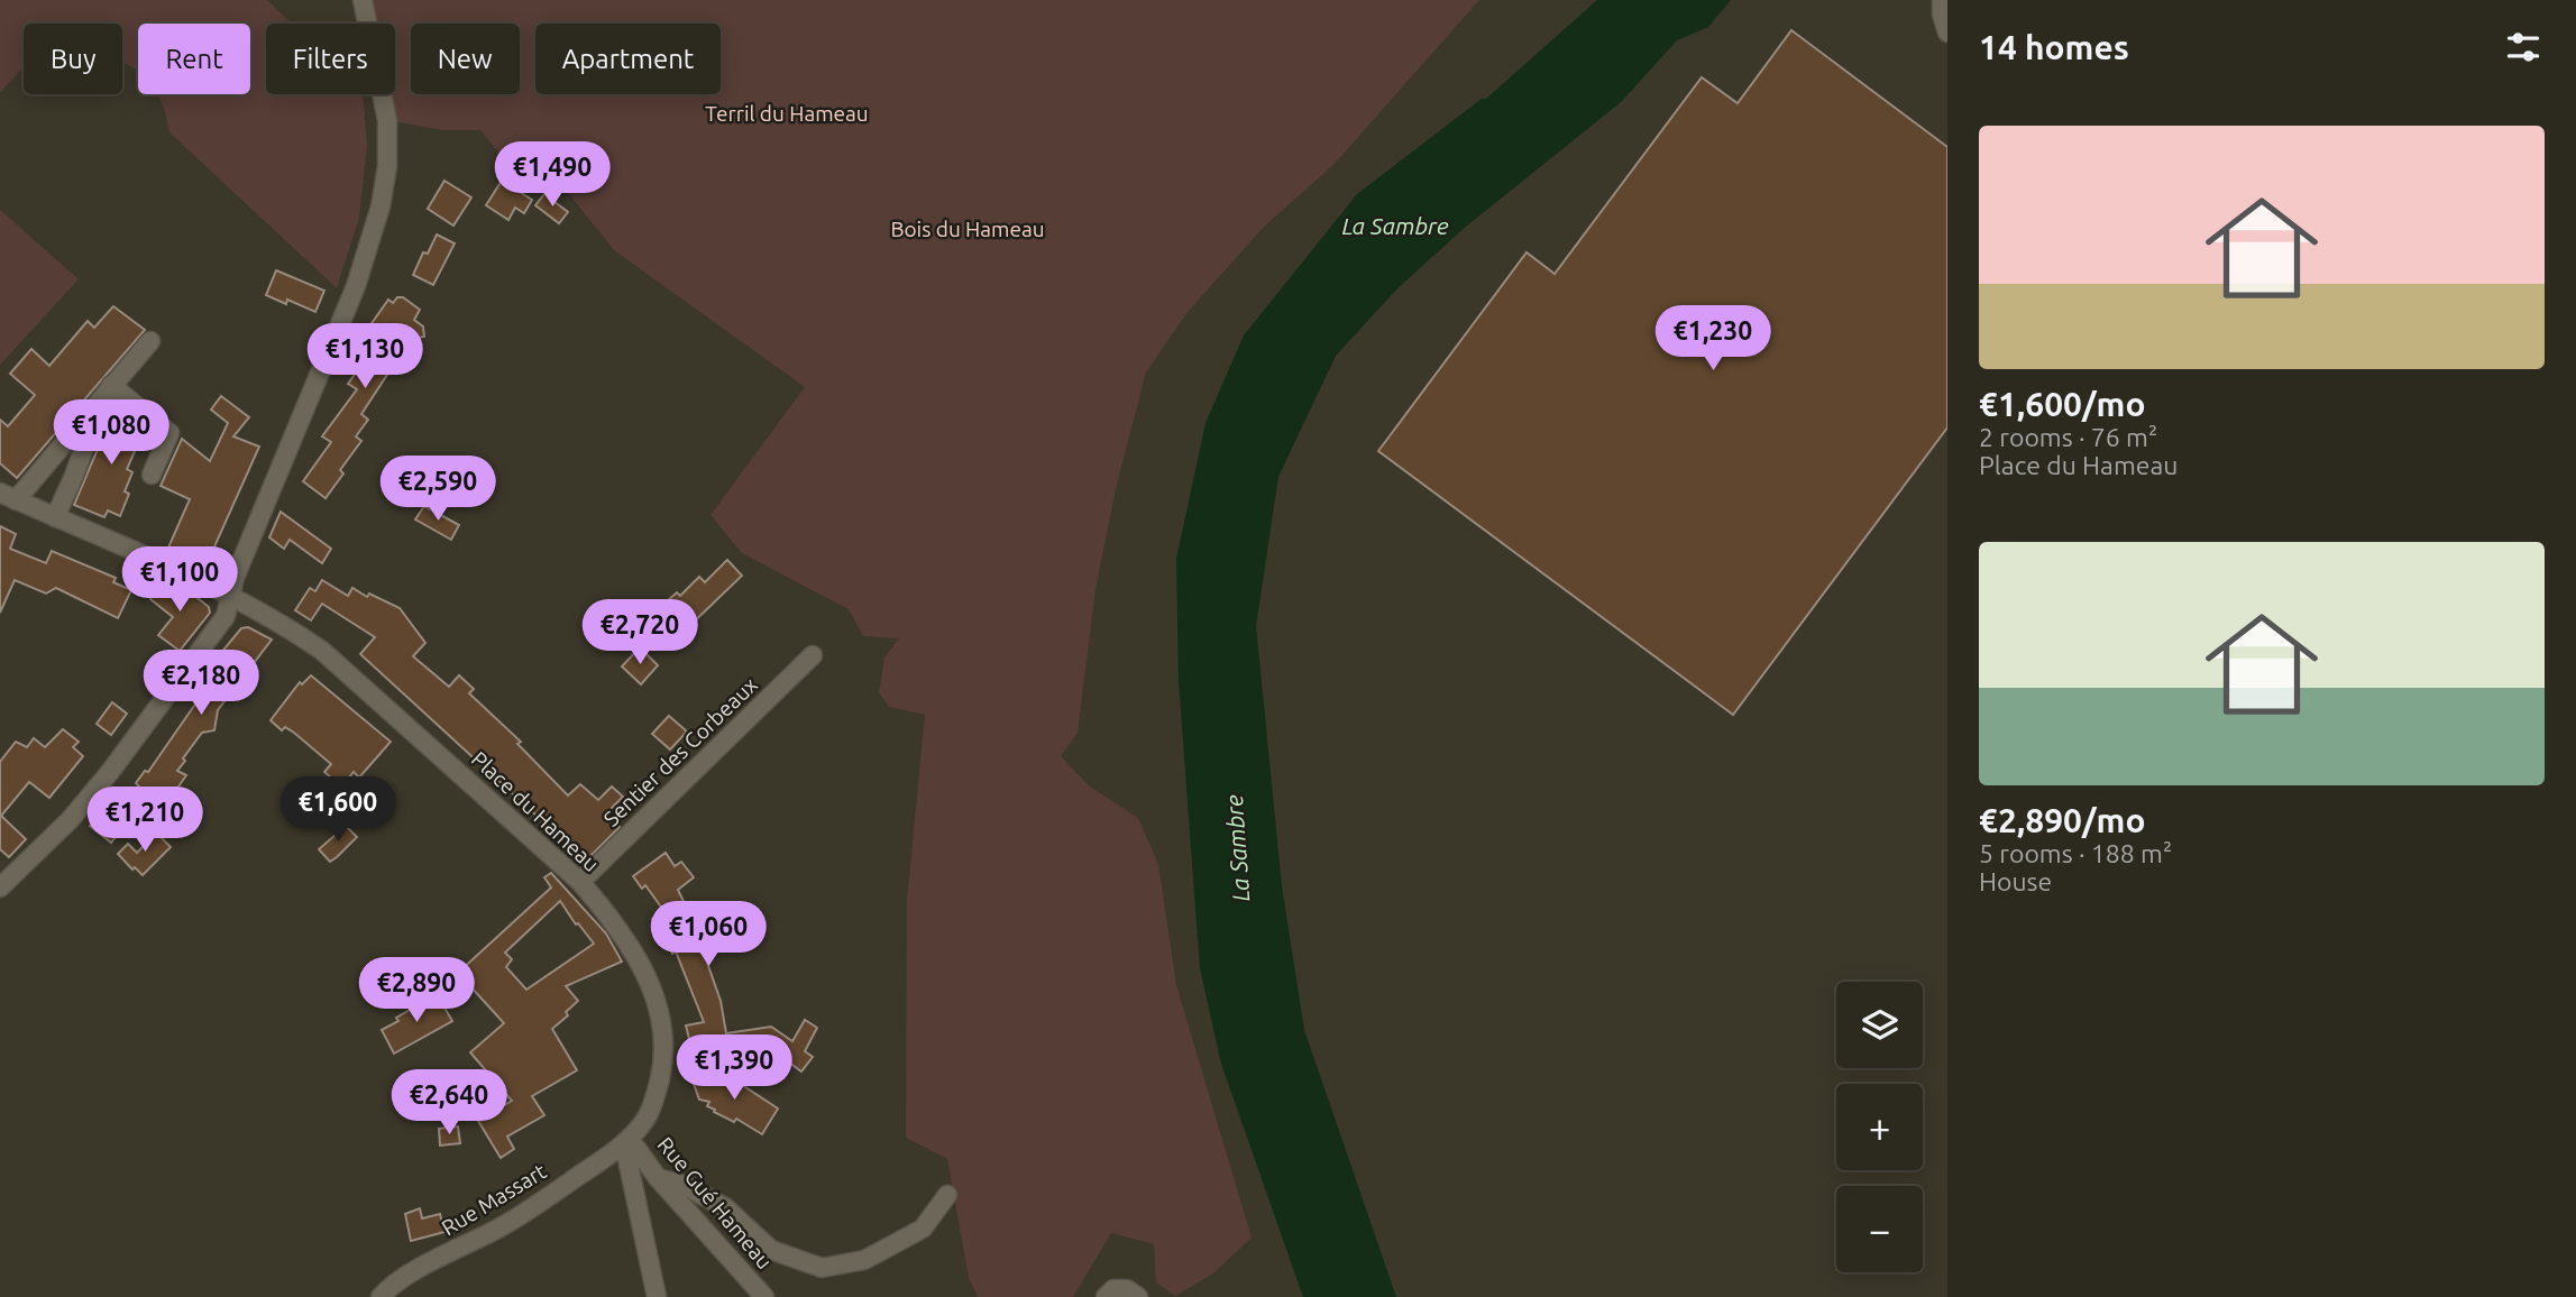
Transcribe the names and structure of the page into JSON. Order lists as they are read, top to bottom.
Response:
{
  "streets": {
    "street": [
      "Sentier des Corbeaux",
      "Place du Hameau",
      "Rue Massart",
      "Rue Gué Hameau"
    ]
  },
  "crossings": [
    ["Sentier des Corbeaux", "Place du Hameau"],
    ["Place du Hameau", "Rue Massart"],
    ["Place du Hameau", "Rue Gué Hameau"],
    ["Rue Massart", "Rue Gué Hameau"]
  ],
  "water": ["La Sambre"],
  "parks": ["Terril du Hameau", "Bois du Hameau"],
  "page": {
    "heading": "14 homes",
    "chip": [
      "Buy",
      "Rent",
      "Filters",
      "New",
      "Apartment"
    ],
    "list": [
      {
        "name": "€1,600/mo",
        "note": "2 rooms · 76 m² · Place du Hameau"
      },
      {
        "name": "€2,890/mo",
        "note": "5 rooms · 188 m² · House"
      }
    ],
    "price": [
      "€1,490",
      "€1,230",
      "€1,130",
      "€1,080",
      "€2,590",
      "€1,100",
      "€2,720",
      "€2,180",
      "€1,600",
      "€1,210",
      "€1,060",
      "€2,890",
      "€1,390",
      "€2,640"
    ],
    "map_buttons": ["+", "−"]
  }
}
